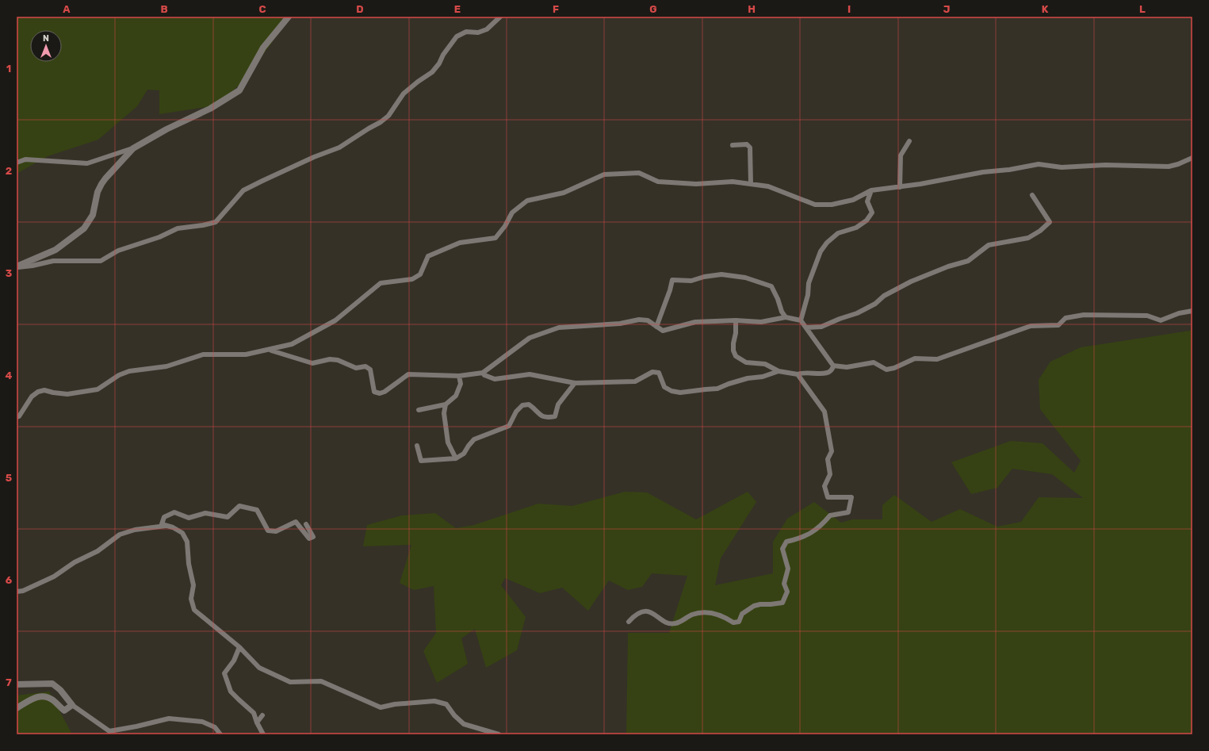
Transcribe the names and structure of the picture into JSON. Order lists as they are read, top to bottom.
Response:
{
  "north": "top",
  "grid": {
    "columns": [
      "A",
      "B",
      "C",
      "D",
      "E",
      "F",
      "G",
      "H",
      "I",
      "J",
      "K",
      "L"
    ],
    "rows": [
      "1",
      "2",
      "3",
      "4",
      "5",
      "6",
      "7"
    ]
  }
}
